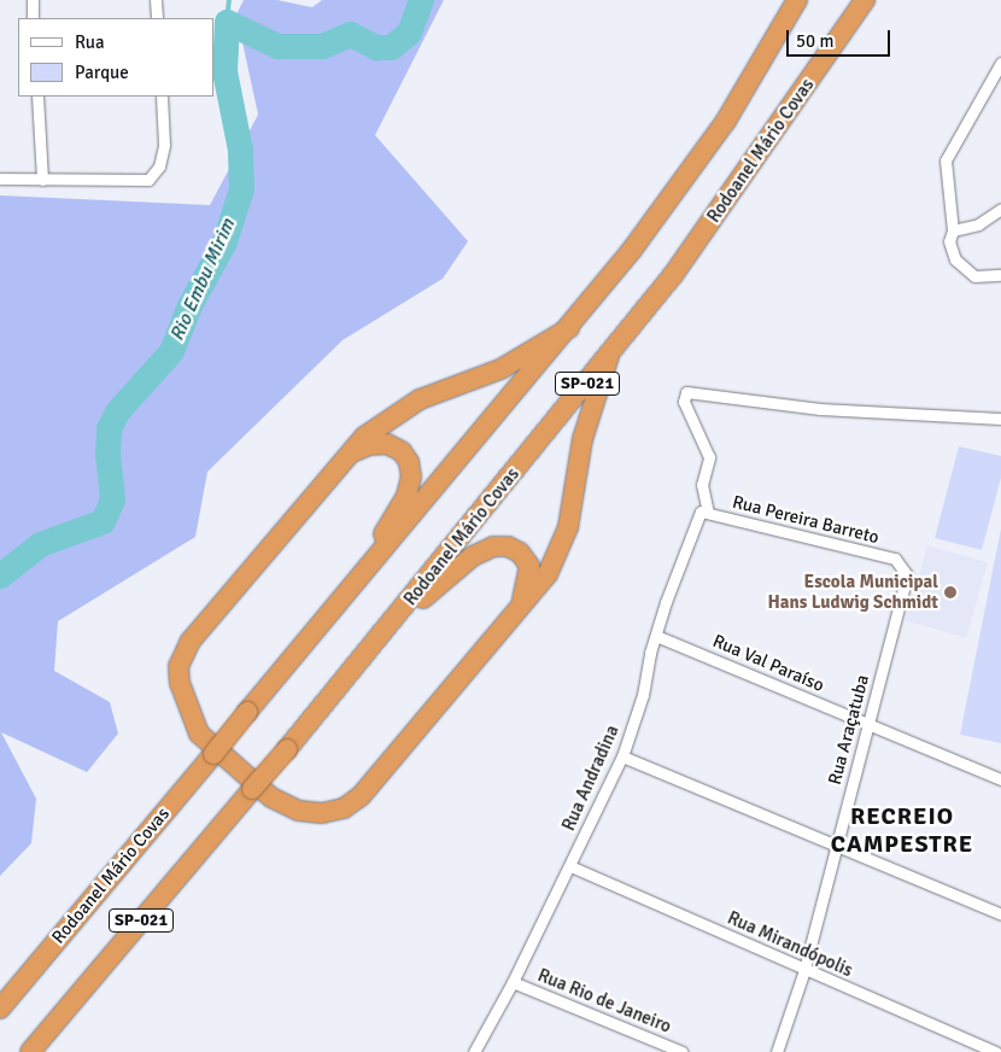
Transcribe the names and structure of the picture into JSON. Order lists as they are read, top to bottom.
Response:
{
  "streets": {
    "highway": ["Rodoanel Mário Covas", "SP-021"],
    "street": [
      "Rua Pereira Barreto",
      "Rua Val Paraíso",
      "Rua Araçatuba",
      "Rua Andradina",
      "Rua Mirandópolis",
      "Rua Rio de Janeiro"
    ]
  },
  "crossings": [
    ["Rua Pereira Barreto", "Rua Araçatuba"],
    ["Rua Pereira Barreto", "Rua Andradina"],
    ["Rua Val Paraíso", "Rua Araçatuba"],
    ["Rua Val Paraíso", "Rua Andradina"],
    ["Rua Araçatuba", "Rua Mirandópolis"],
    ["Rua Andradina", "Rua Mirandópolis"],
    ["Rua Andradina", "Rua Rio de Janeiro"]
  ],
  "districts": ["RECREIO CAMPESTRE"],
  "water": ["Rio Embu Mirim"],
  "places": ["Escola Municipal Hans Ludwig Schmidt"],
  "legend": ["Rua", "Parque"],
  "scale_bar": "50 m"
}
